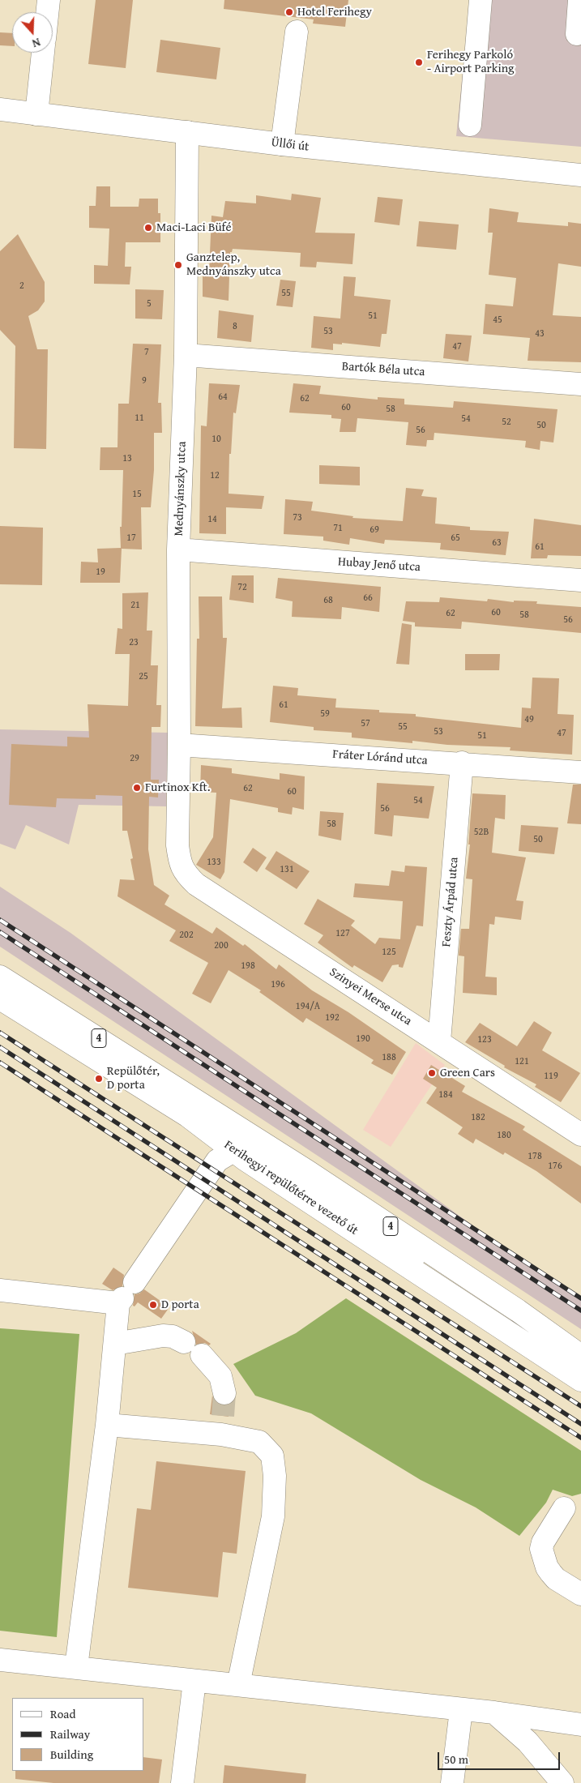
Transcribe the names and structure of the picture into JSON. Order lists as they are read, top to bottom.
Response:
{
  "streets": {
    "street": [
      "Üllői út",
      "Bartók Béla utca",
      "Mednyánszky utca",
      "Hubay Jenő utca",
      "Fráter Lóránd utca",
      "Feszty Árpád utca",
      "Szinyei Merse utca",
      "4",
      "Ferihegyi repülőtérre vezető út"
    ]
  },
  "crossings": [
    ["Üllői út", "Mednyánszky utca"],
    ["Bartók Béla utca", "Mednyánszky utca"],
    ["Mednyánszky utca", "Hubay Jenő utca"],
    ["Mednyánszky utca", "Fráter Lóránd utca"],
    ["Mednyánszky utca", "Szinyei Merse utca"],
    ["Fráter Lóránd utca", "Feszty Árpád utca"],
    ["Feszty Árpád utca", "Szinyei Merse utca"]
  ],
  "places": [
    "Hotel Ferihegy",
    "Ferihegy Parkoló - Airport Parking",
    "Maci-Laci Büfé",
    "Ganztelep, Mednyánszky utca",
    "Furtinox Kft.",
    "Green Cars",
    "Repülőtér, D porta",
    "D porta"
  ],
  "house_numbers": [
    "2",
    "55",
    "5",
    "51",
    "45",
    "8",
    "53",
    "43",
    "47",
    "7",
    "9",
    "64",
    "62",
    "60",
    "58",
    "11",
    "54",
    "52",
    "50",
    "56",
    "10",
    "13",
    "12",
    "15",
    "73",
    "14",
    "71",
    "69",
    "17",
    "65",
    "63",
    "61",
    "19",
    "72",
    "66",
    "68",
    "21",
    "60",
    "62",
    "58",
    "56",
    "23",
    "25",
    "61",
    "59",
    "49",
    "57",
    "55",
    "53",
    "47",
    "51",
    "29",
    "62",
    "60",
    "54",
    "56",
    "58",
    "52B",
    "50",
    "133",
    "131",
    "127",
    "202",
    "200",
    "125",
    "198",
    "196",
    "194/A",
    "192",
    "190",
    "123",
    "188",
    "121",
    "119",
    "184",
    "182",
    "180",
    "178",
    "176"
  ],
  "legend": ["Road", "Railway", "Building"],
  "scale_bar": "50 m",
  "north": "bottom"
}
